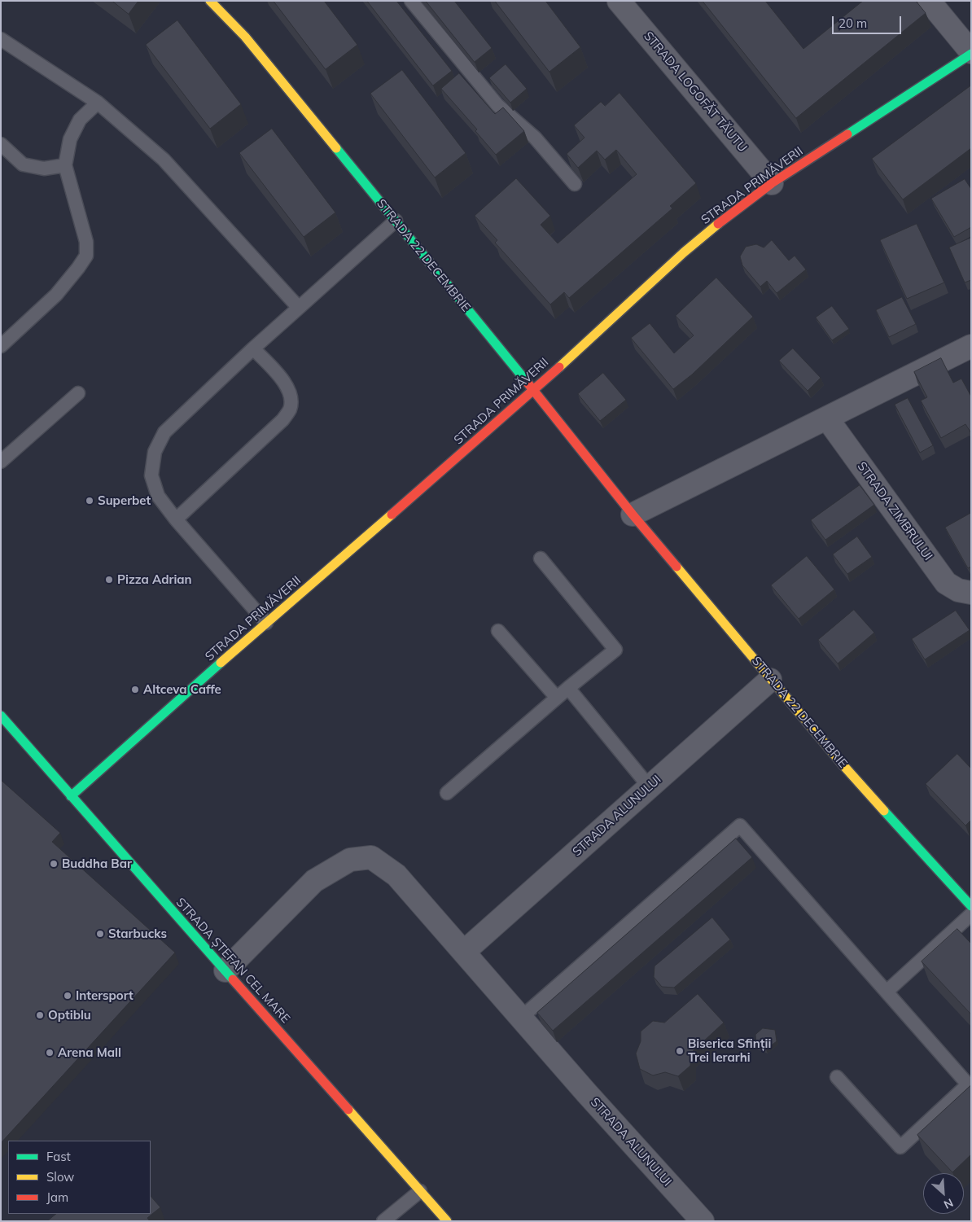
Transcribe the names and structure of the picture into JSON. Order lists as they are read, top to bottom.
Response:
{
  "streets": {
    "street": [
      "STRADA LOGOFĂT TĂUTU",
      "STRADA PRIMĂVERII",
      "STRADA 22 DECEMBRIE",
      "STRADA ZIMBRULUI",
      "STRADA ALUNULUI",
      "STRADA ȘTEFAN CEL MARE"
    ]
  },
  "crossings": [
    ["STRADA LOGOFĂT TĂUTU", "STRADA PRIMĂVERII"],
    ["STRADA PRIMĂVERII", "STRADA 22 DECEMBRIE"],
    ["STRADA PRIMĂVERII", "STRADA ȘTEFAN CEL MARE"],
    ["STRADA 22 DECEMBRIE", "STRADA ALUNULUI"],
    ["STRADA ALUNULUI", "STRADA ȘTEFAN CEL MARE"]
  ],
  "places": [
    "Superbet",
    "Pizza Adrian",
    "Altceva Caffe",
    "Buddha Bar",
    "Starbucks",
    "Intersport",
    "Optiblu",
    "Biserica Sfinții Trei Ierarhi",
    "Arena Mall"
  ],
  "legend": ["Fast", "Slow", "Jam"],
  "scale_bar": "20 m",
  "north": "bottom right"
}
